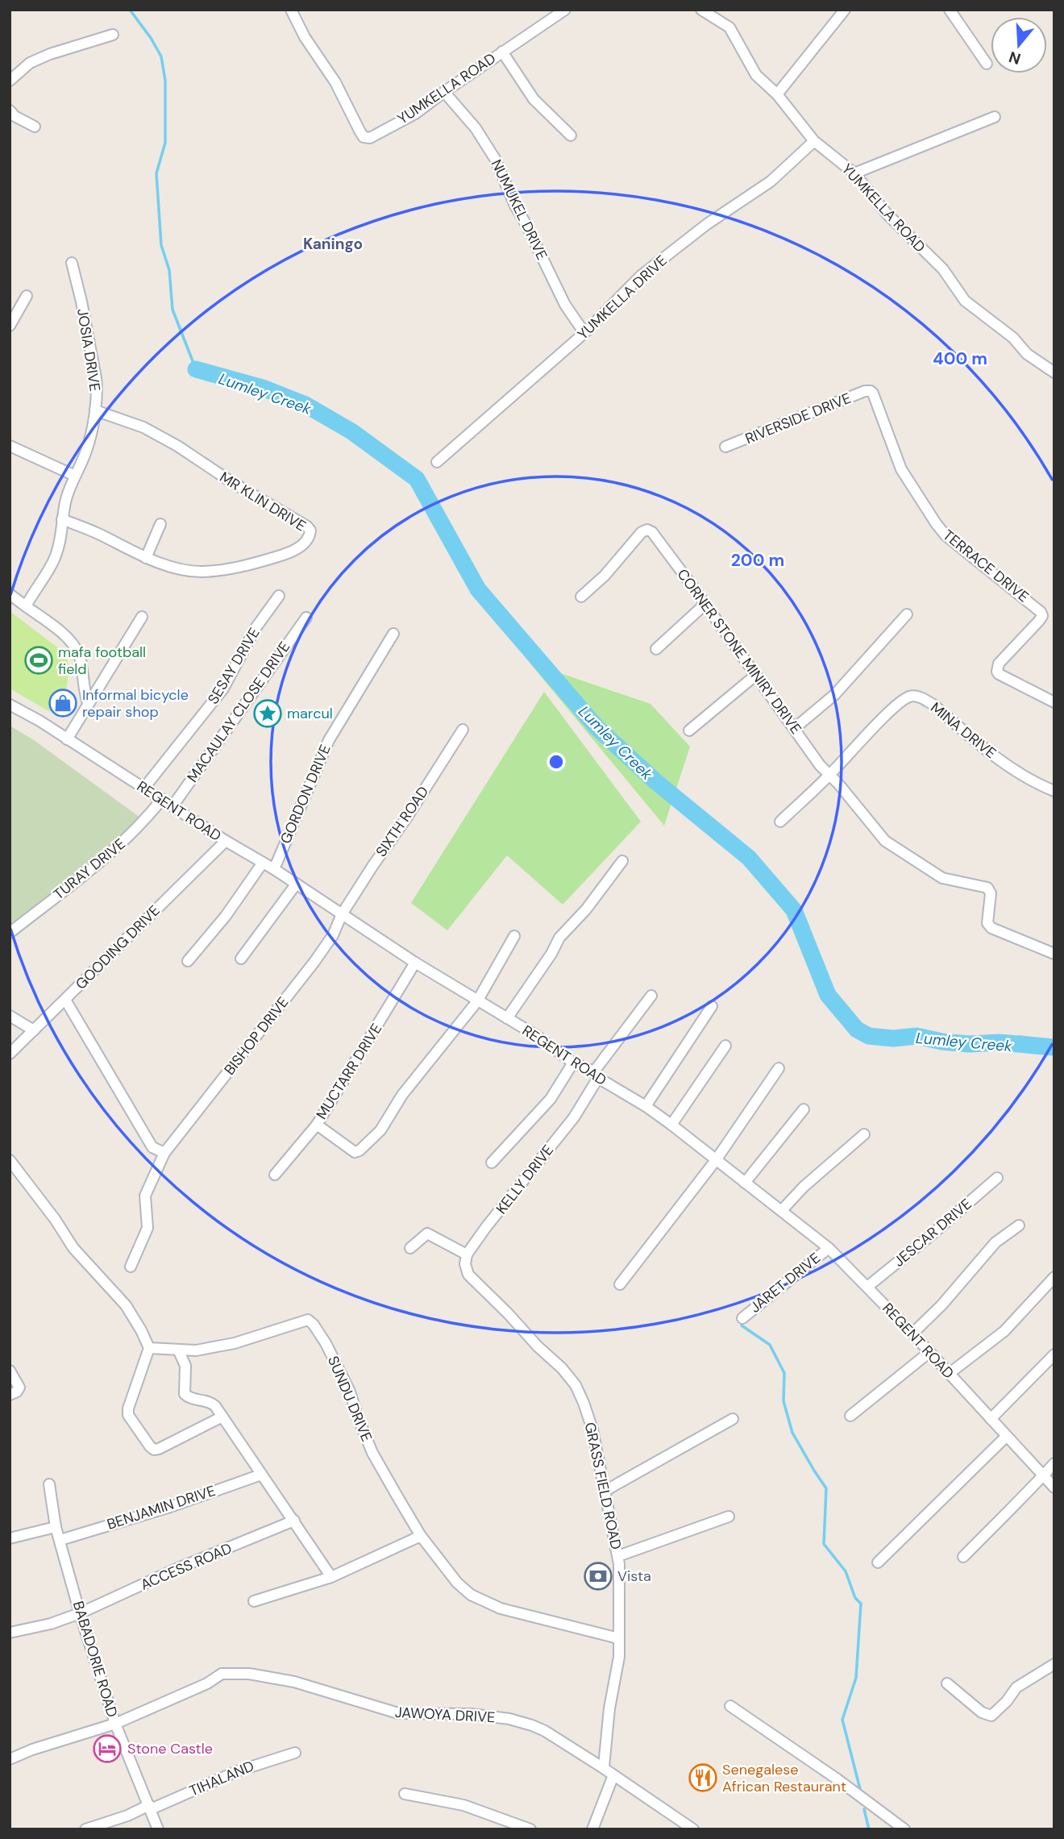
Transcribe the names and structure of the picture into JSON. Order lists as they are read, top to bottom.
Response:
{
  "streets": {
    "street": [
      "YUMKELLA ROAD",
      "NUMUKEL DRIVE",
      "YUMKELLA DRIVE",
      "JOSIA DRIVE",
      "RIVERSIDE DRIVE",
      "MR KLIN DRIVE",
      "TERRACE DRIVE",
      "CORNER STONE MINIRY DRIVE",
      "SESAY DRIVE",
      "MACAULAY CLOSE DRIVE",
      "MINA DRIVE",
      "GORDON DRIVE",
      "REGENT ROAD",
      "SIXTH ROAD",
      "TURAY DRIVE",
      "GOODING DRIVE",
      "BISHOP DRIVE",
      "MUCTARR DRIVE",
      "KELLY DRIVE",
      "JESCAR DRIVE",
      "JARET DRIVE",
      "SUNDU DRIVE",
      "GRASS FIELD ROAD",
      "BENJAMIN DRIVE",
      "ACCESS ROAD",
      "BABADORIE ROAD",
      "JAWOYA DRIVE",
      "TIHALAND"
    ]
  },
  "crossings": [
    ["YUMKELLA ROAD", "NUMUKEL DRIVE"],
    ["YUMKELLA ROAD", "YUMKELLA DRIVE"],
    ["NUMUKEL DRIVE", "YUMKELLA DRIVE"],
    ["JOSIA DRIVE", "MR KLIN DRIVE"],
    ["RIVERSIDE DRIVE", "TERRACE DRIVE"],
    ["CORNER STONE MINIRY DRIVE", "MINA DRIVE"],
    ["SESAY DRIVE", "REGENT ROAD"],
    ["MACAULAY CLOSE DRIVE", "REGENT ROAD"],
    ["GORDON DRIVE", "REGENT ROAD"],
    ["REGENT ROAD", "SIXTH ROAD"],
    ["REGENT ROAD", "TURAY DRIVE"],
    ["REGENT ROAD", "GOODING DRIVE"],
    ["REGENT ROAD", "BISHOP DRIVE"],
    ["REGENT ROAD", "MUCTARR DRIVE"],
    ["REGENT ROAD", "KELLY DRIVE"],
    ["REGENT ROAD", "JESCAR DRIVE"],
    ["REGENT ROAD", "JARET DRIVE"],
    ["SIXTH ROAD", "BISHOP DRIVE"],
    ["KELLY DRIVE", "GRASS FIELD ROAD"],
    ["SUNDU DRIVE", "GRASS FIELD ROAD"],
    ["BENJAMIN DRIVE", "BABADORIE ROAD"],
    ["ACCESS ROAD", "BABADORIE ROAD"],
    ["BABADORIE ROAD", "JAWOYA DRIVE"],
    ["BABADORIE ROAD", "TIHALAND"]
  ],
  "districts": ["Kaningo"],
  "water": ["Lumley Creek"],
  "places": {
    "sports": ["mafa football field"],
    "shop": ["Informal bicycle repair shop"],
    "place": ["marcul"],
    "bank": ["Vista"],
    "hotel": ["Stone Castle"],
    "restaurant": ["Senegalese African Restaurant"]
  },
  "north": "bottom",
  "rings": ["400 m", "200 m"]
}
